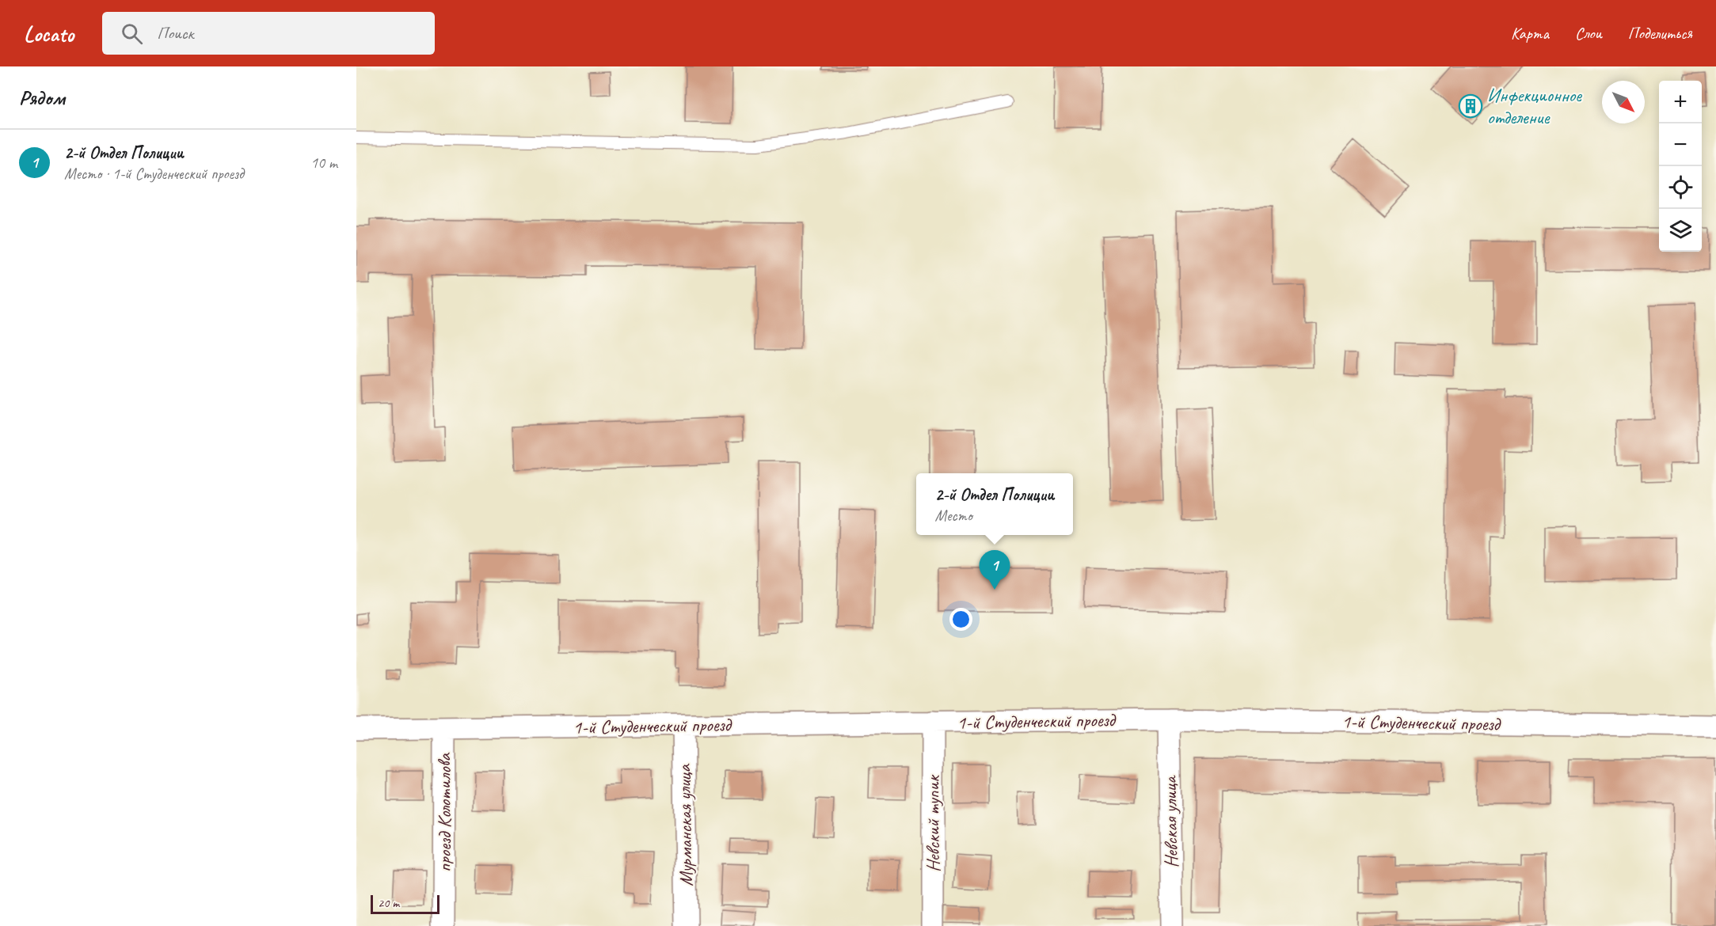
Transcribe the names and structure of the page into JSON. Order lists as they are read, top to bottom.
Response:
{
  "streets": {
    "street": [
      "1-й Студенческий проезд",
      "проезд Колотилова",
      "Невская улица",
      "Невский тупик",
      "Мурманская улица"
    ]
  },
  "crossings": [
    ["1-й Студенческий проезд", "проезд Колотилова"],
    ["1-й Студенческий проезд", "Невская улица"],
    ["1-й Студенческий проезд", "Невский тупик"],
    ["1-й Студенческий проезд", "Мурманская улица"]
  ],
  "places": {
    "building": ["Инфекционное отделение"]
  },
  "scale_bar": "20 m",
  "north": "bottom right",
  "page": {
    "header": "Locato",
    "search": "Поиск",
    "nav": ["Карта", "Слои", "Поделиться"],
    "heading": "Рядом",
    "map_buttons": ["+", "−"],
    "list": [
      {
        "mark": "1",
        "name": "2-й Отдел Полиции",
        "note": "Место · 1-й Студенческий проезд",
        "value": "10 m"
      }
    ],
    "popup": ["2-й Отдел Полиции", "Место"],
    "pins": "1",
    "scale": "20 m"
  }
}
